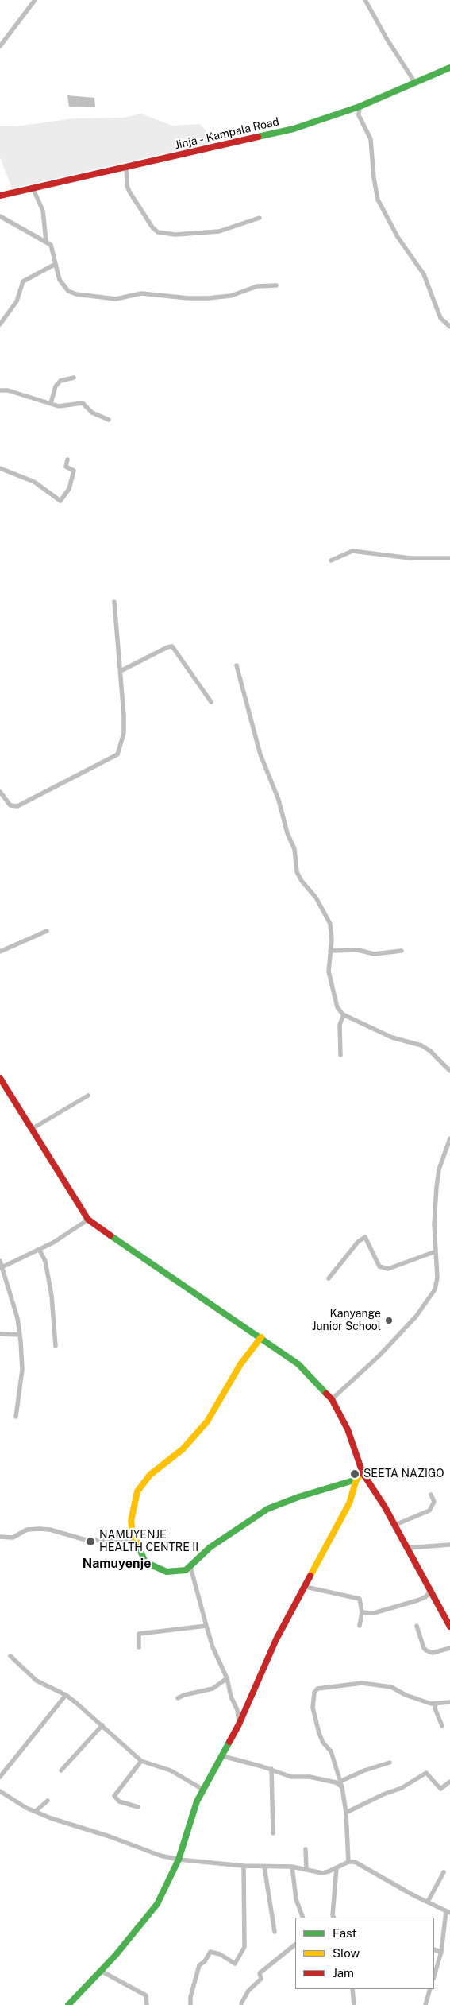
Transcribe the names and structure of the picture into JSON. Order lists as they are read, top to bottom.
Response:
{
  "streets": {
    "main road": ["Jinja - Kampala Road"]
  },
  "districts": ["Namuyenje"],
  "places": ["Kanyange Junior School", "SEETA NAZIGO", "NAMUYENJE HEALTH CENTRE II"],
  "legend": ["Fast", "Slow", "Jam"]
}
